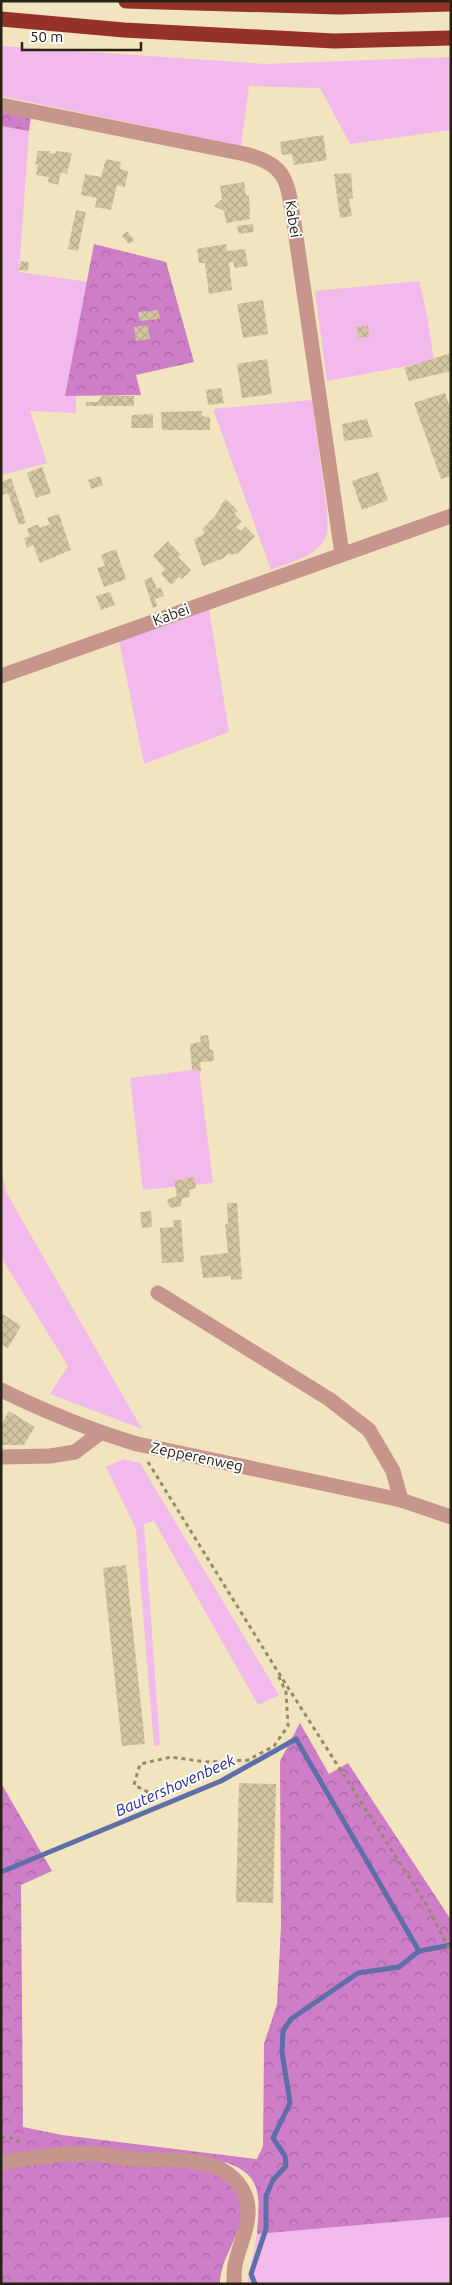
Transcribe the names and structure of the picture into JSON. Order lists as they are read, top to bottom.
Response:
{
  "streets": {
    "street": ["Kabei", "Zepperenweg"]
  },
  "water": ["Bautershovenbeek"],
  "scale_bar": "50 m"
}
